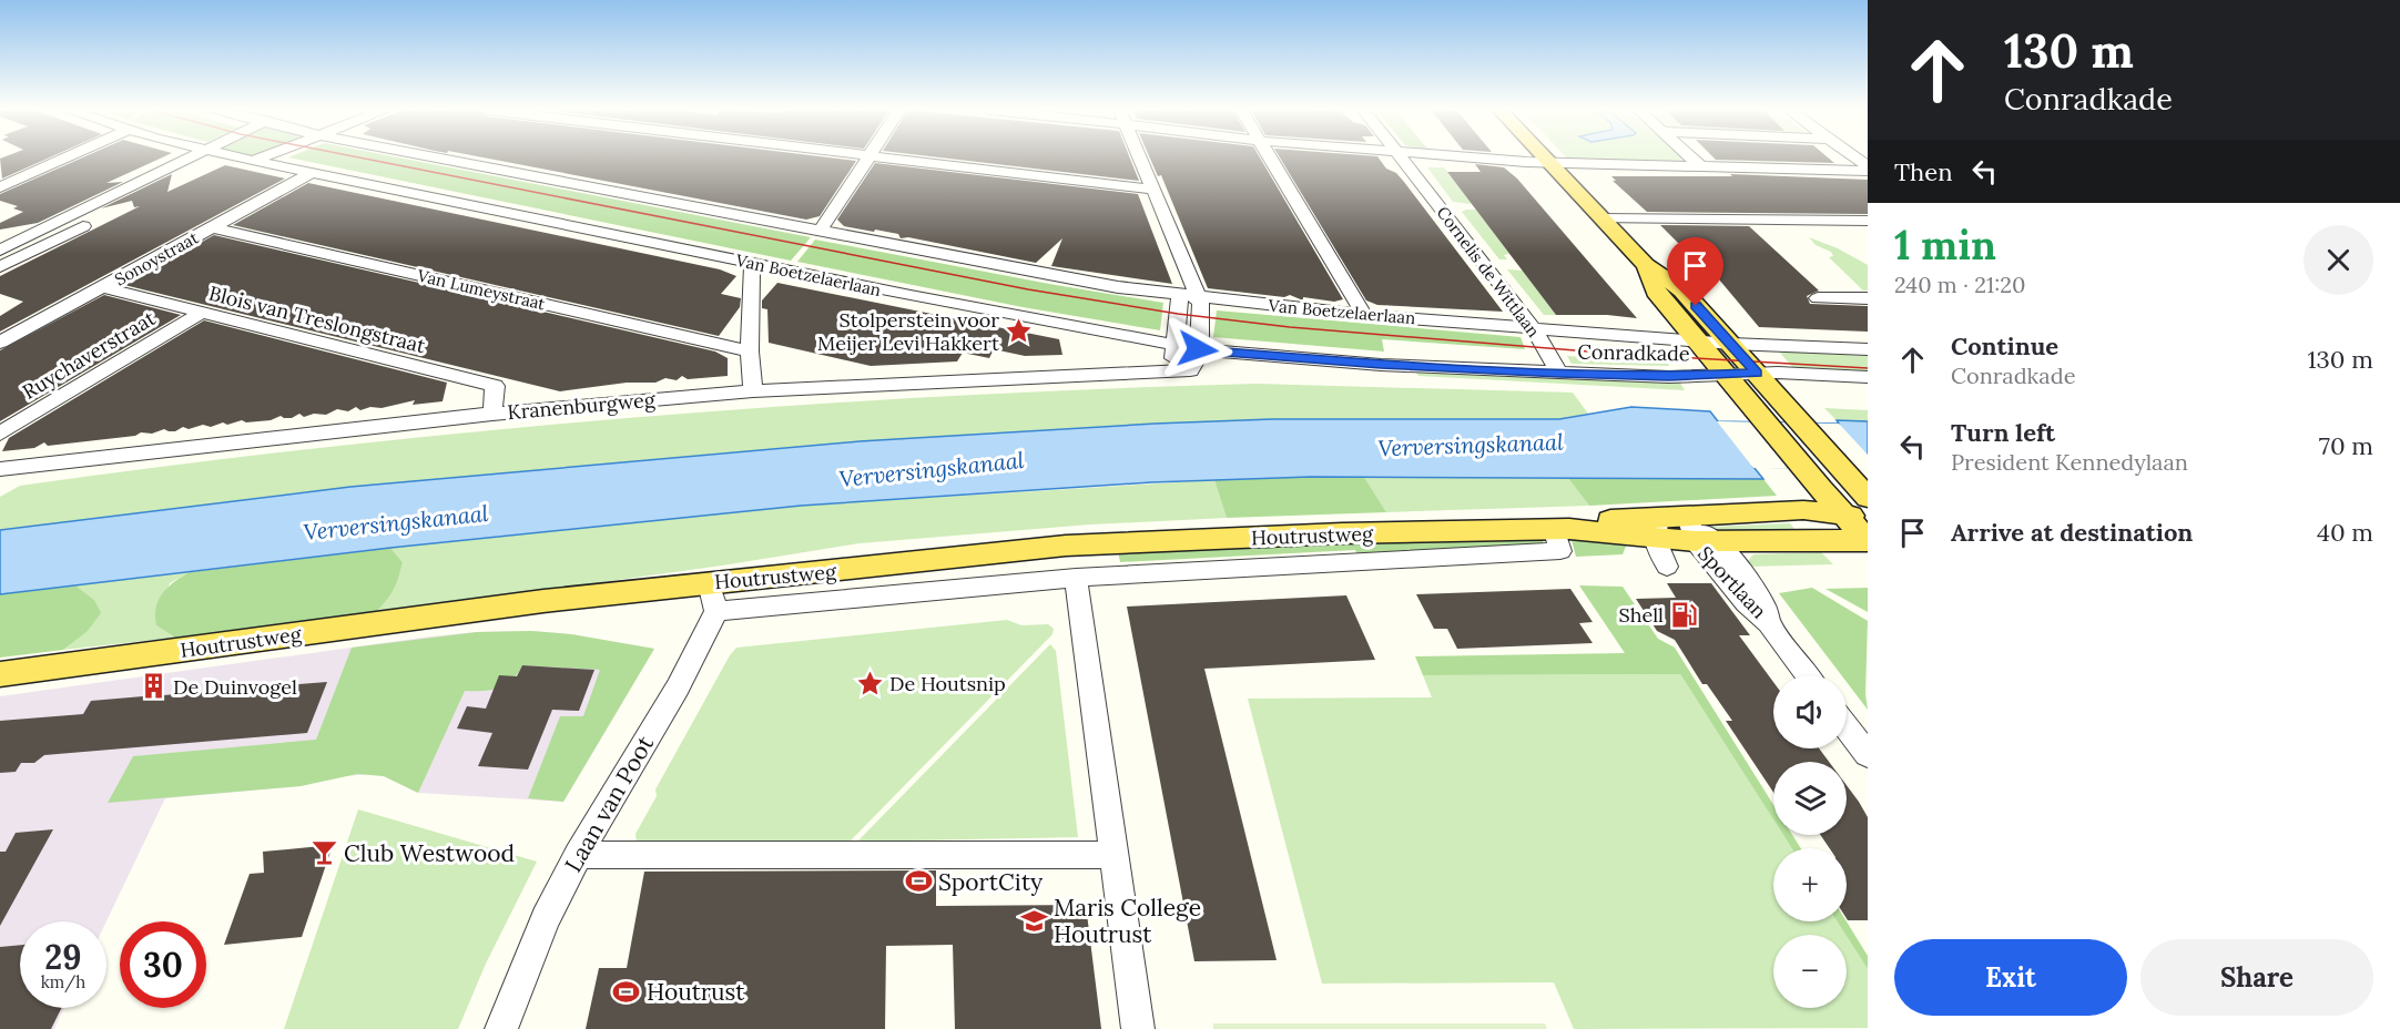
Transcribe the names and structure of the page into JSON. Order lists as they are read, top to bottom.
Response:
{
  "streets": {
    "main road": ["Houtrustweg"],
    "street": [
      "Sonoystraat",
      "Cornelis de Wittlaan",
      "Van Boetzelaerlaan",
      "Van Lumeystraat",
      "Blois van Treslongstraat",
      "Conradkade",
      "Ruychaverstraat",
      "Kranenburgweg",
      "Sportlaan",
      "Laan van Poot"
    ]
  },
  "crossings": [
    ["Sonoystraat", "Van Boetzelaerlaan"],
    ["Sonoystraat", "Van Lumeystraat"],
    ["Sonoystraat", "Blois van Treslongstraat"],
    ["Cornelis de Wittlaan", "Van Boetzelaerlaan"],
    ["Cornelis de Wittlaan", "Conradkade"],
    ["Van Boetzelaerlaan", "Conradkade"],
    ["Van Boetzelaerlaan", "Kranenburgweg"],
    ["Blois van Treslongstraat", "Ruychaverstraat"],
    ["Blois van Treslongstraat", "Kranenburgweg"],
    ["Houtrustweg", "Sportlaan"],
    ["Houtrustweg", "Laan van Poot"]
  ],
  "water": ["Verversingskanaal"],
  "places": {
    "place": ["Stolperstein voor Meijer Levi Hakkert", "De Houtsnip"],
    "fuel station": ["Shell"],
    "building": ["De Duinvogel"],
    "bar": ["Club Westwood"],
    "sports": ["SportCity", "Houtrust"],
    "school or university": ["Maris College Houtrust"]
  },
  "page": {
    "turn": ["130 m", "Conradkade"],
    "then": "Then",
    "heading": ["1 min", "240 m · 21:20"],
    "list": [
      {
        "name": "Continue",
        "note": "Conradkade",
        "value": "130 m"
      },
      {
        "name": "Turn left",
        "note": "President Kennedylaan",
        "value": "70 m"
      },
      {
        "name": "Arrive at destination",
        "value": "40 m"
      }
    ],
    "map_buttons": ["+", "−"],
    "speed": "29 km/h",
    "limit": "30",
    "buttons": ["Exit", "Share"]
  }
}
